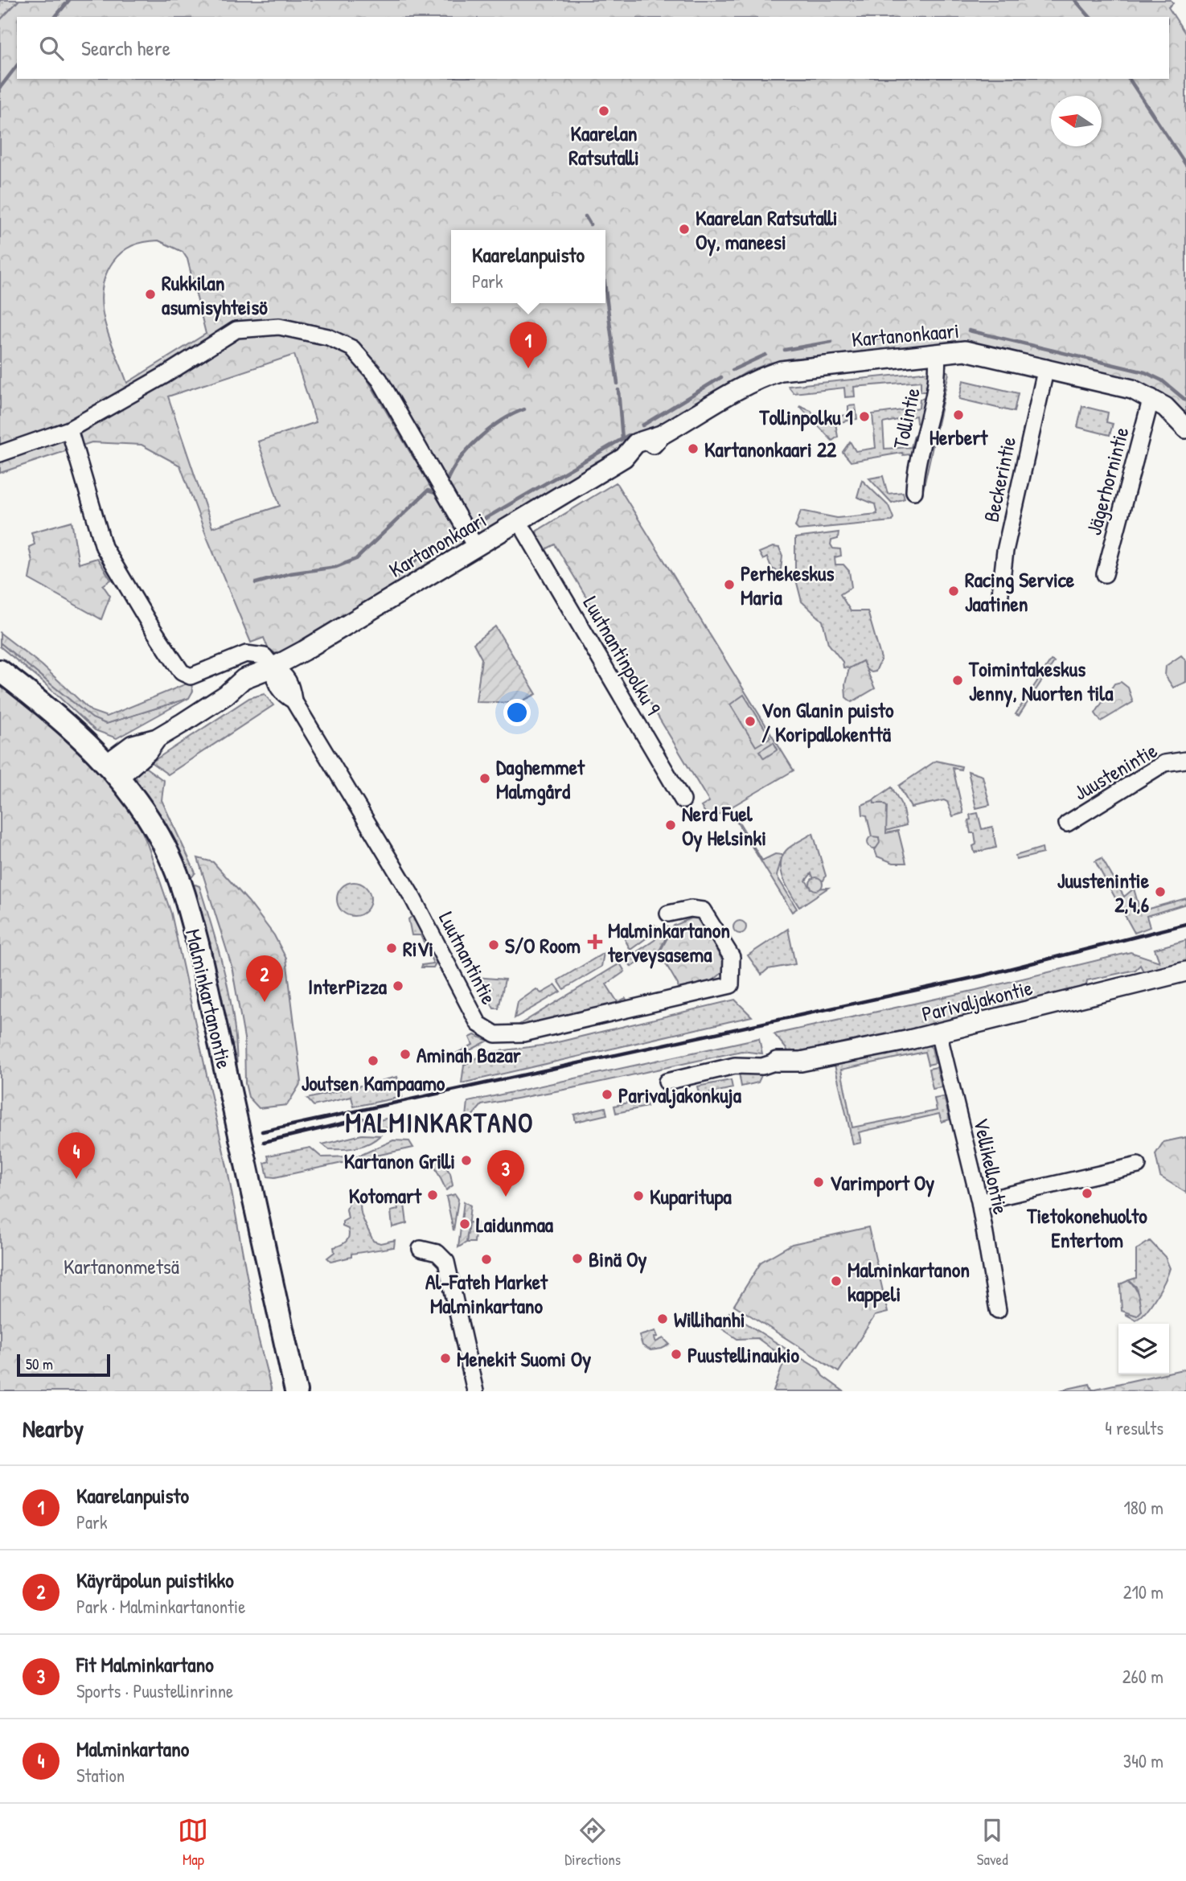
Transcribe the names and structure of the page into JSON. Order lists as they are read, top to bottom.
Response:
{
  "streets": {
    "main road": ["Malminkartanontie"],
    "street": [
      "Kartanonkaari",
      "Tollintie",
      "Beckerintie",
      "Jägerhornintie",
      "Luutnantinpolku 9",
      "Juustenintie",
      "Luutnantintie",
      "Parivaljakontie",
      "Vellikellontie"
    ]
  },
  "crossings": [
    ["Kartanonkaari", "Tollintie"],
    ["Kartanonkaari", "Beckerintie"],
    ["Kartanonkaari", "Jägerhornintie"],
    ["Kartanonkaari", "Luutnantintie"],
    ["Kartanonkaari", "Malminkartanontie"],
    ["Parivaljakontie", "Vellikellontie"]
  ],
  "districts": ["MALMINKARTANO"],
  "parks": ["Kartanonmetsä"],
  "places": {
    "other": [
      "Kaarelan Ratsutalli",
      "Kaarelan Ratsutalli Oy, maneesi",
      "Rukkilan asumisyhteisö",
      "Herbert",
      "Tollinpolku 1",
      "Kartanonkaari 22",
      "Perhekeskus Maria",
      "Racing Service Jaatinen",
      "Toimintakeskus Jenny, Nuorten tila",
      "Von Glanin puisto / Koripallokenttä",
      "Daghemmet Malmgård",
      "Nerd Fuel Oy Helsinki",
      "Juustenintie 2,4,6",
      "S/O Room",
      "RiVi",
      "InterPizza",
      "Aminah Bazar",
      "Joutsen Kampaamo",
      "Parivaljakonkuja",
      "Kartanon Grilli",
      "Varimport Oy",
      "Tietokonehuolto Entertom",
      "Kotomart",
      "Kuparitupa",
      "Laidunmaa",
      "Binä Oy",
      "Al-Fateh Market Malminkartano",
      "Malminkartanon kappeli",
      "Willihanhi",
      "Puustellinaukio",
      "Menekit Suomi Oy"
    ],
    "health": ["Malminkartanon terveysasema"]
  },
  "scale_bar": "50 m",
  "north": "left",
  "page": {
    "search": "Search here",
    "popup": ["Kaarelanpuisto", "Park"],
    "pins": [
      "1",
      "2",
      "4",
      "3"
    ],
    "scale": "50 m",
    "heading": ["Nearby", "4 results"],
    "list": [
      {
        "mark": "1",
        "name": "Kaarelanpuisto",
        "note": "Park",
        "value": "180 m"
      },
      {
        "mark": "2",
        "name": "Käyräpolun puistikko",
        "note": "Park · Malminkartanontie",
        "value": "210 m"
      },
      {
        "mark": "3",
        "name": "Fit Malminkartano",
        "note": "Sports · Puustellinrinne",
        "value": "260 m"
      },
      {
        "mark": "4",
        "name": "Malminkartano",
        "note": "Station",
        "value": "340 m"
      }
    ],
    "nav": ["Map", "Directions", "Saved"]
  }
}
